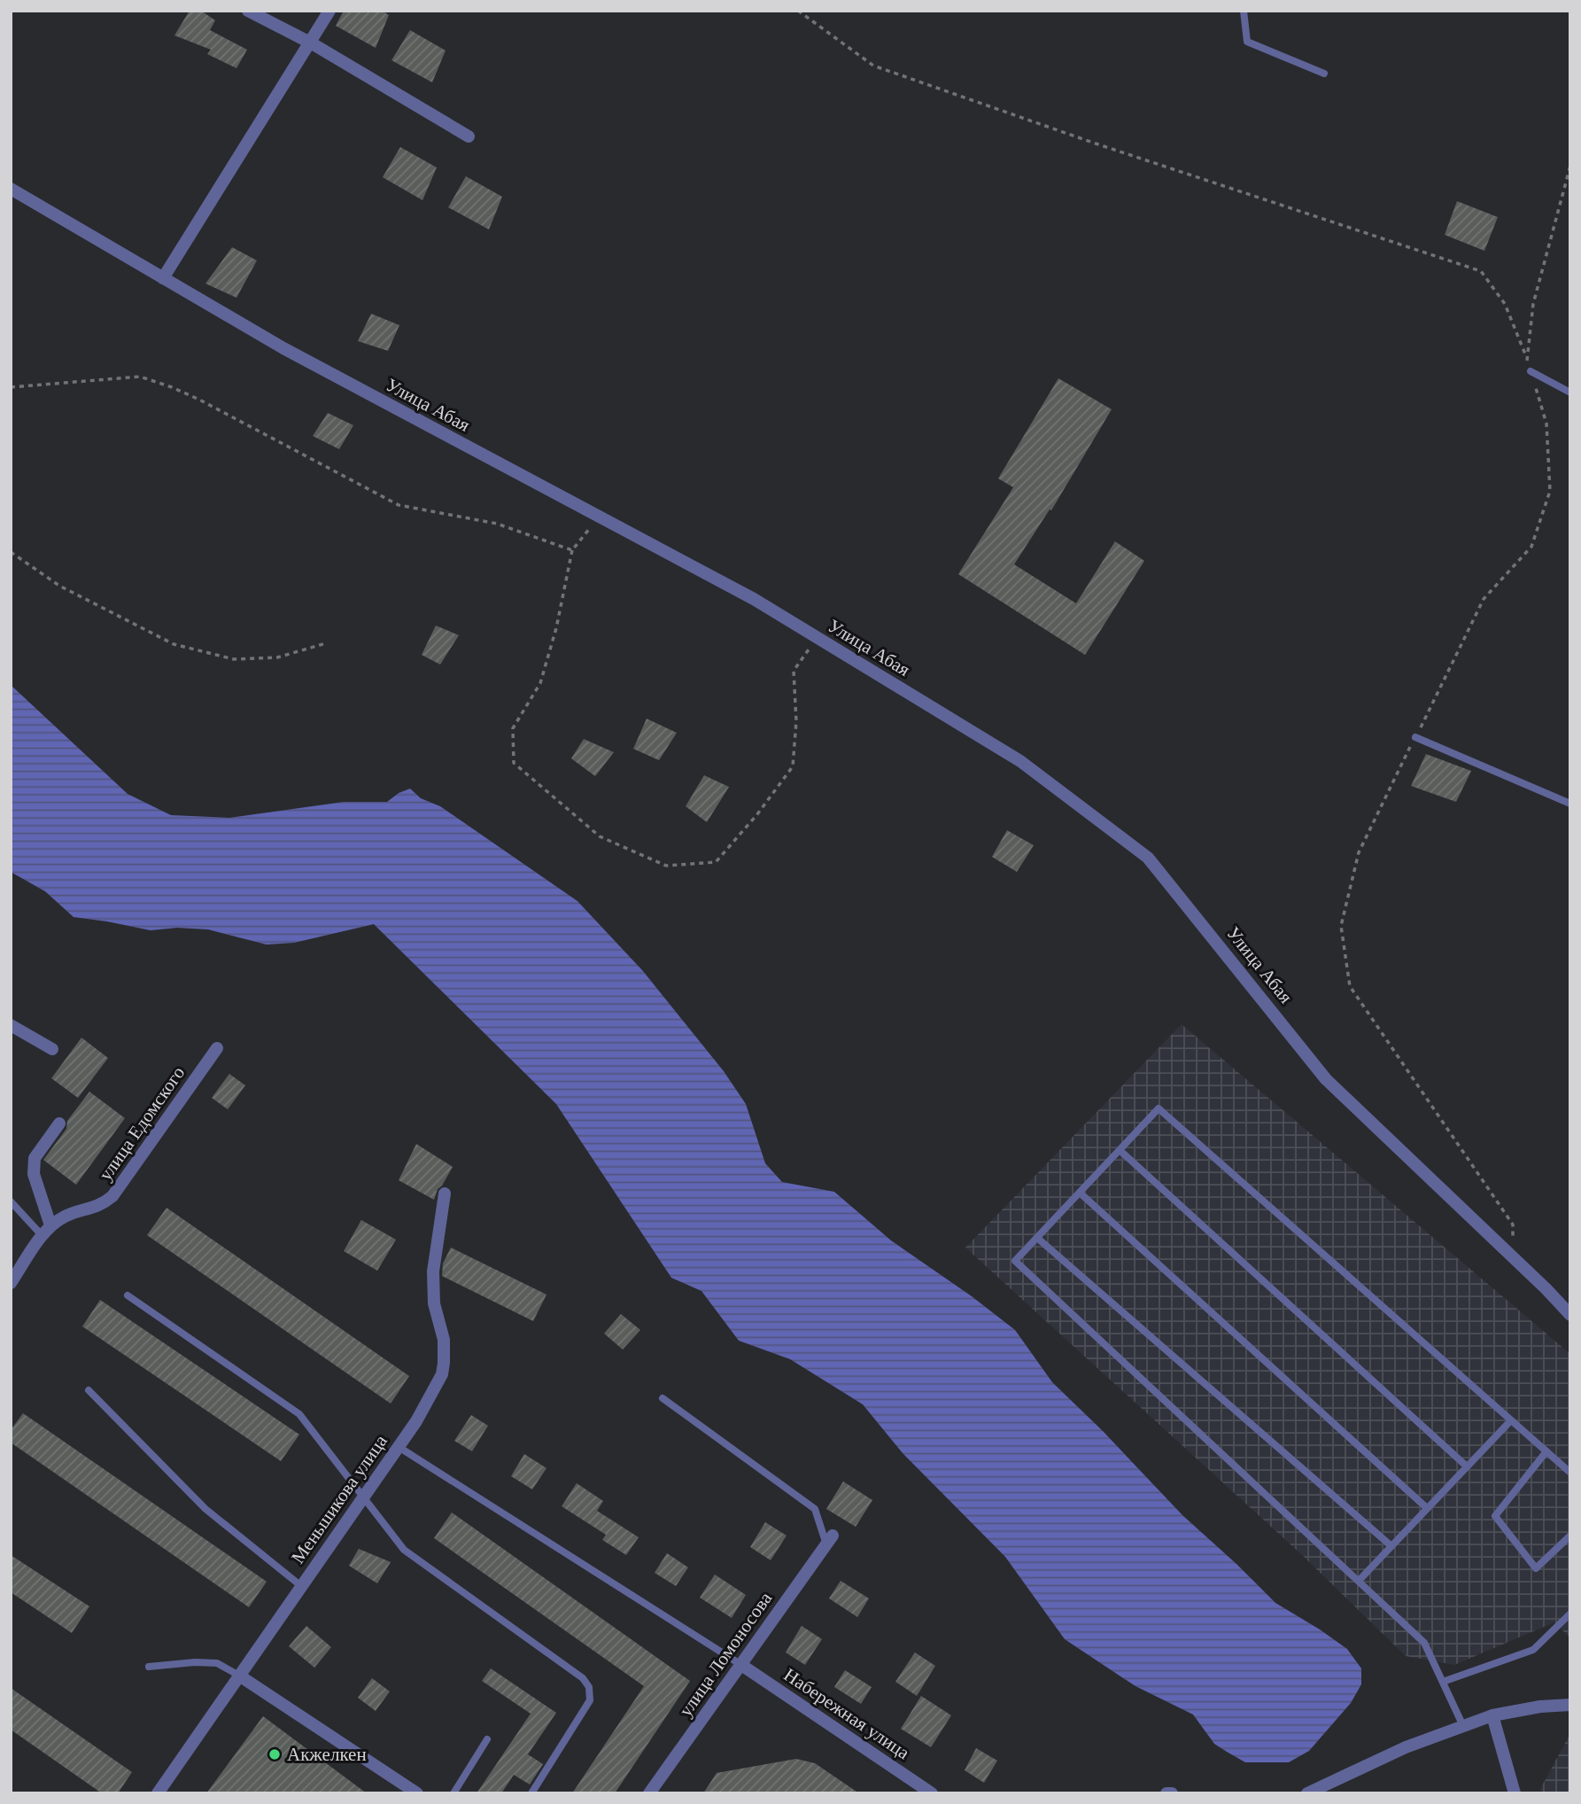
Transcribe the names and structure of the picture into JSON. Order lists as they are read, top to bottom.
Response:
{
  "streets": {
    "street": [
      "Улица Абая",
      "улица Едомского",
      "Меньшикова улица",
      "улица Ломоносова",
      "Набережная улица"
    ]
  },
  "crossings": [
    ["улица Ломоносова", "Набережная улица"]
  ],
  "places": ["Акжелкен"]
}
